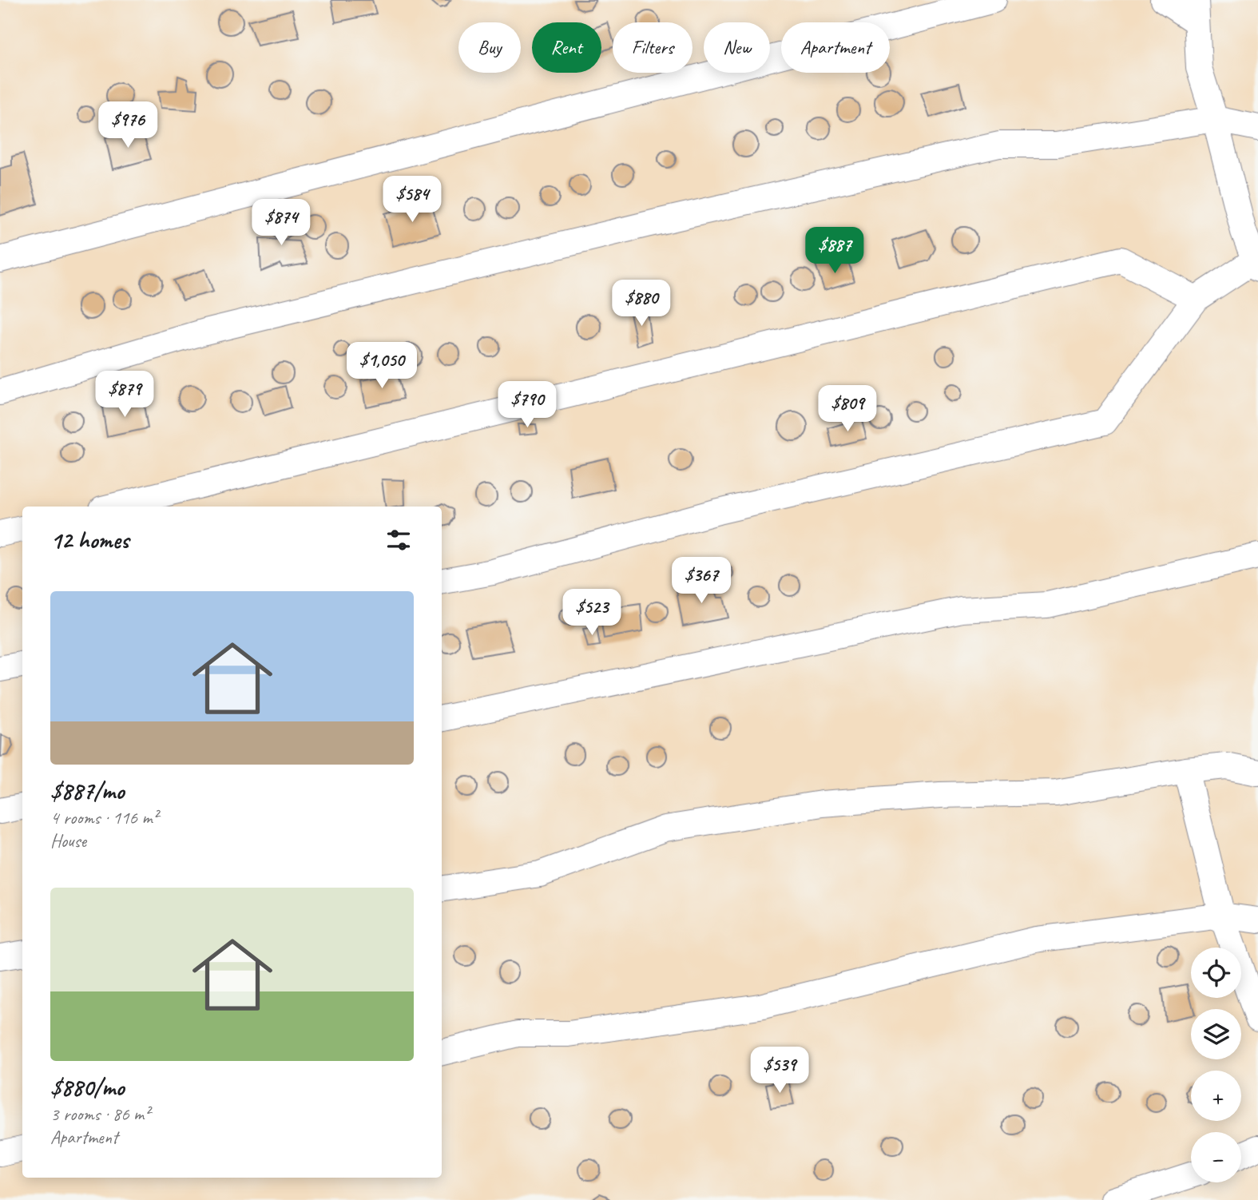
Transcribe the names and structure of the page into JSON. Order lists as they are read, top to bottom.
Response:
{
  "page": {
    "chip": [
      "Buy",
      "Rent",
      "Filters",
      "New",
      "Apartment"
    ],
    "price": [
      "$976",
      "$584",
      "$874",
      "$887",
      "$880",
      "$1,050",
      "$879",
      "$790",
      "$809",
      "$367",
      "$523",
      "$539"
    ],
    "heading": "12 homes",
    "list": [
      {
        "name": "$887/mo",
        "note": "4 rooms · 116 m² · House"
      },
      {
        "name": "$880/mo",
        "note": "3 rooms · 86 m² · Apartment"
      }
    ],
    "map_buttons": ["+", "−"]
  }
}
